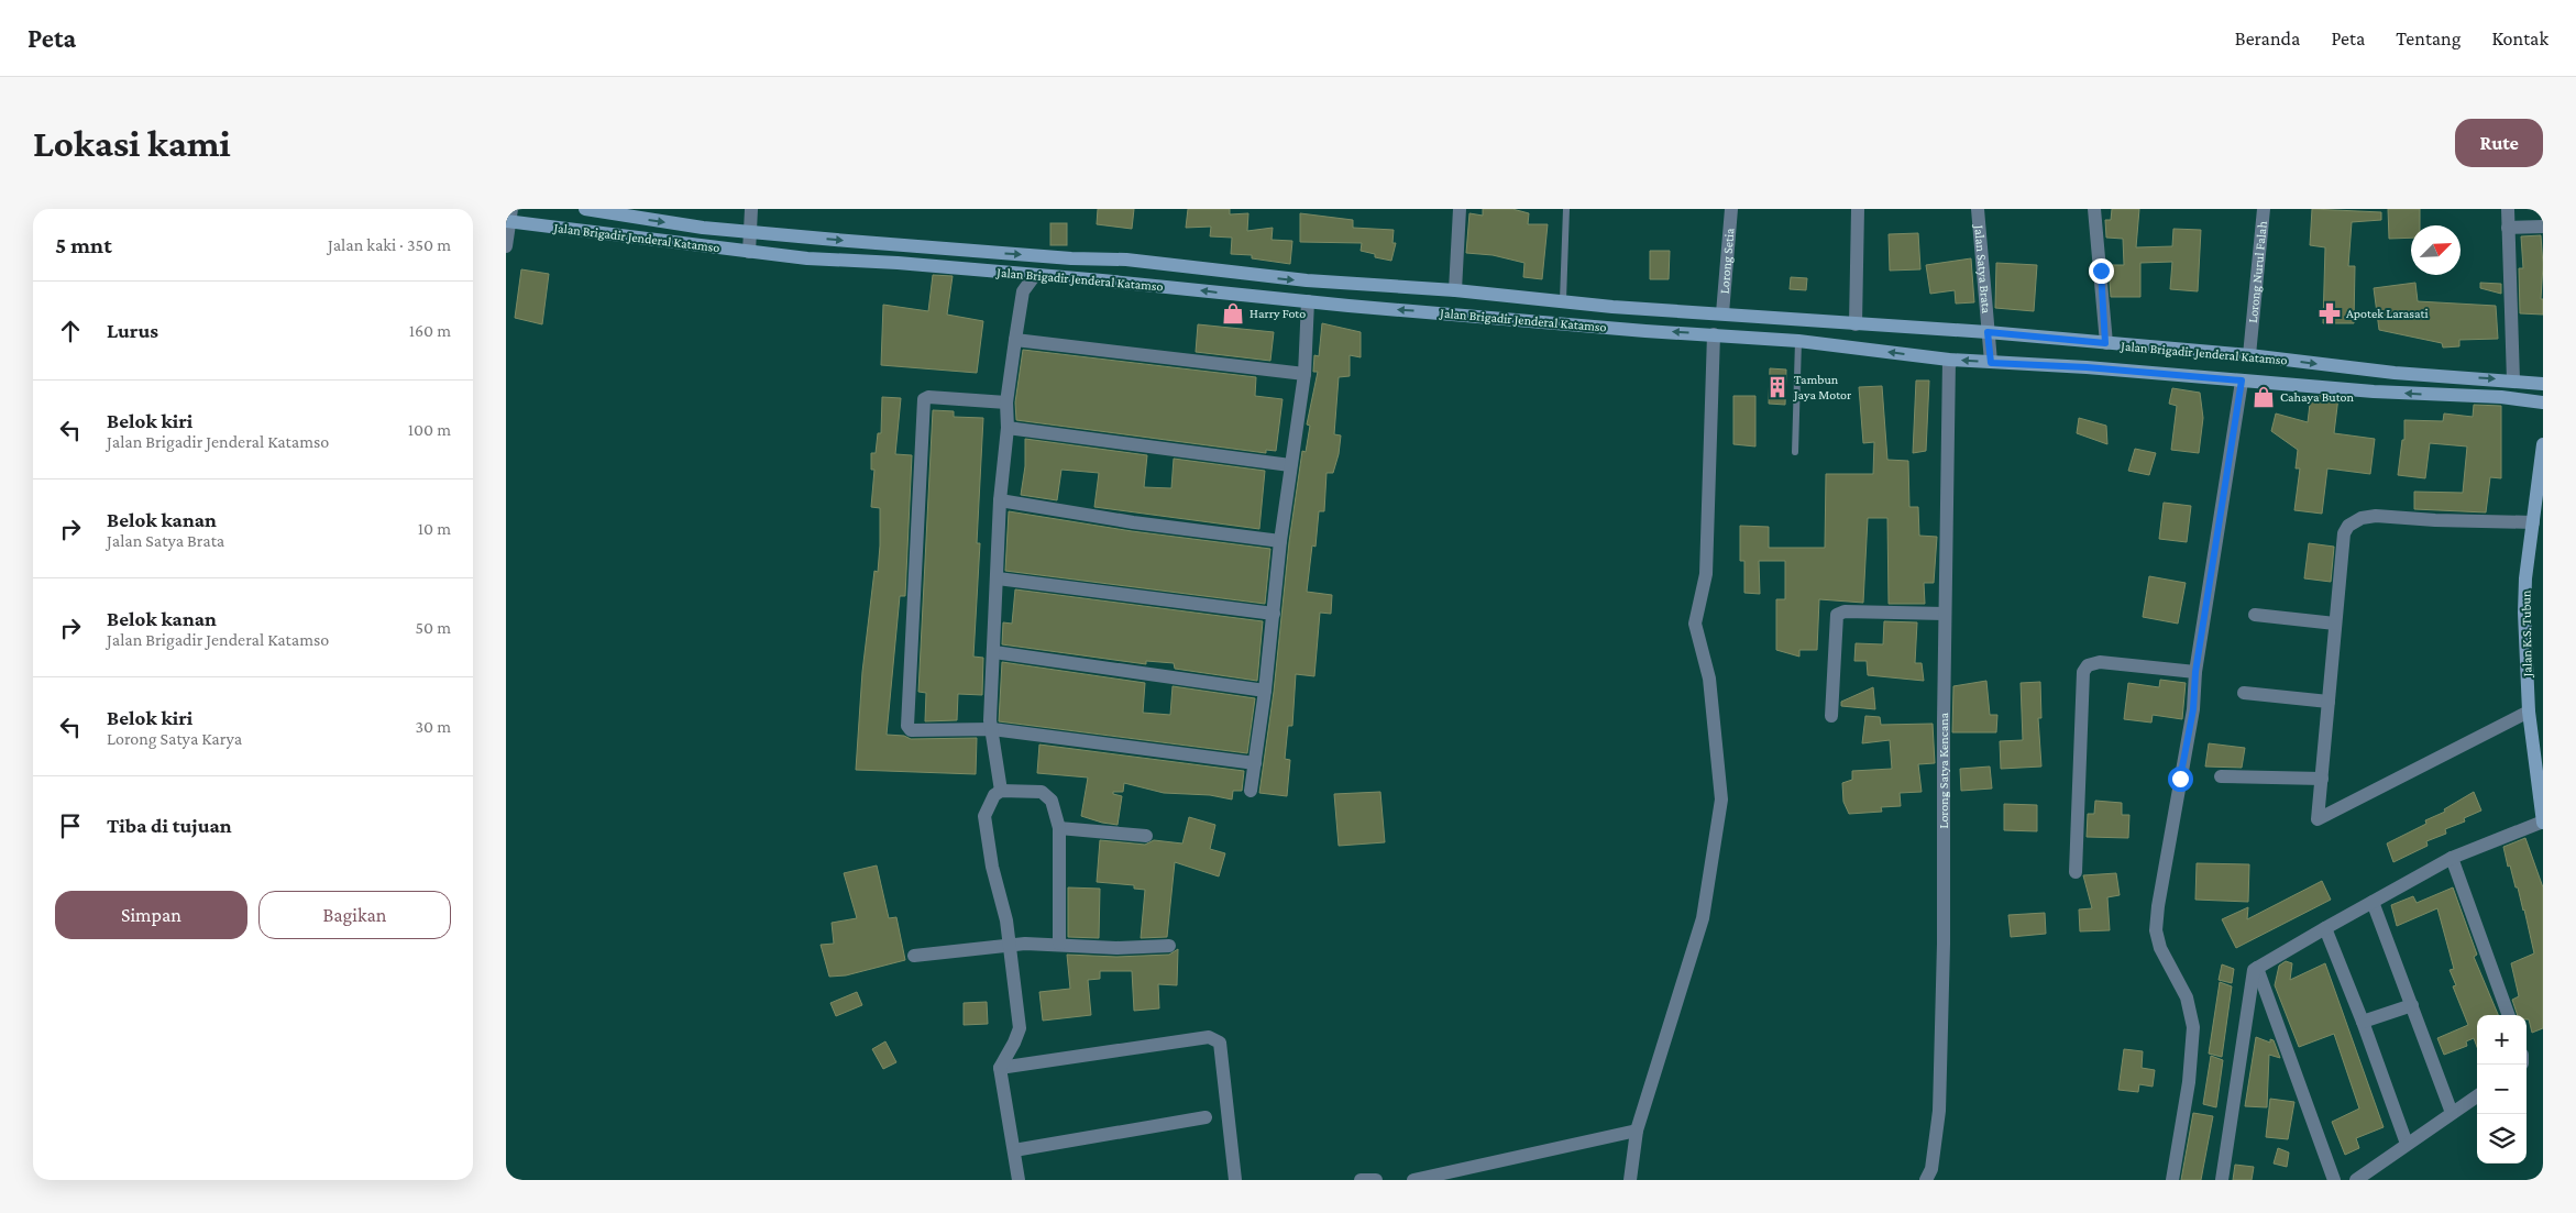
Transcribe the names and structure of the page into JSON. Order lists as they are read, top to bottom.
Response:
{
  "streets": {
    "main road": ["Jalan Brigadir Jenderal Katamso", "Jalan K.S. Tubun"],
    "street": [
      "Lorong Setia",
      "Jalan Satya Brata",
      "Lorong Nurul Falah",
      "Lorong Satya Kencana"
    ]
  },
  "crossings": [
    ["Jalan Brigadir Jenderal Katamso", "Lorong Setia"],
    ["Jalan Brigadir Jenderal Katamso", "Jalan Satya Brata"],
    ["Jalan Brigadir Jenderal Katamso", "Lorong Nurul Falah"],
    ["Jalan Brigadir Jenderal Katamso", "Lorong Satya Kencana"]
  ],
  "places": {
    "shop": ["Harry Foto", "Cahaya Buton"],
    "pharmacy": ["Apotek Larasati"],
    "building": ["Tambun Jaya Motor"]
  },
  "north": "top right",
  "page": {
    "header": "Peta",
    "nav": [
      "Beranda",
      "Peta",
      "Tentang",
      "Kontak"
    ],
    "buttons": [
      "Rute",
      ["Simpan", "Bagikan"]
    ],
    "title": "Lokasi kami",
    "heading": ["5 mnt", "Jalan kaki · 350 m"],
    "list": [
      ["Lurus", "160 m"],
      ["Belok kiri", "Jalan Brigadir Jenderal Katamso", "100 m"],
      ["Belok kanan", "Jalan Satya Brata", "10 m"],
      ["Belok kanan", "Jalan Brigadir Jenderal Katamso", "50 m"],
      ["Belok kiri", "Lorong Satya Karya", "30 m"],
      "Tiba di tujuan"
    ],
    "map_buttons": ["+", "−"]
  }
}
